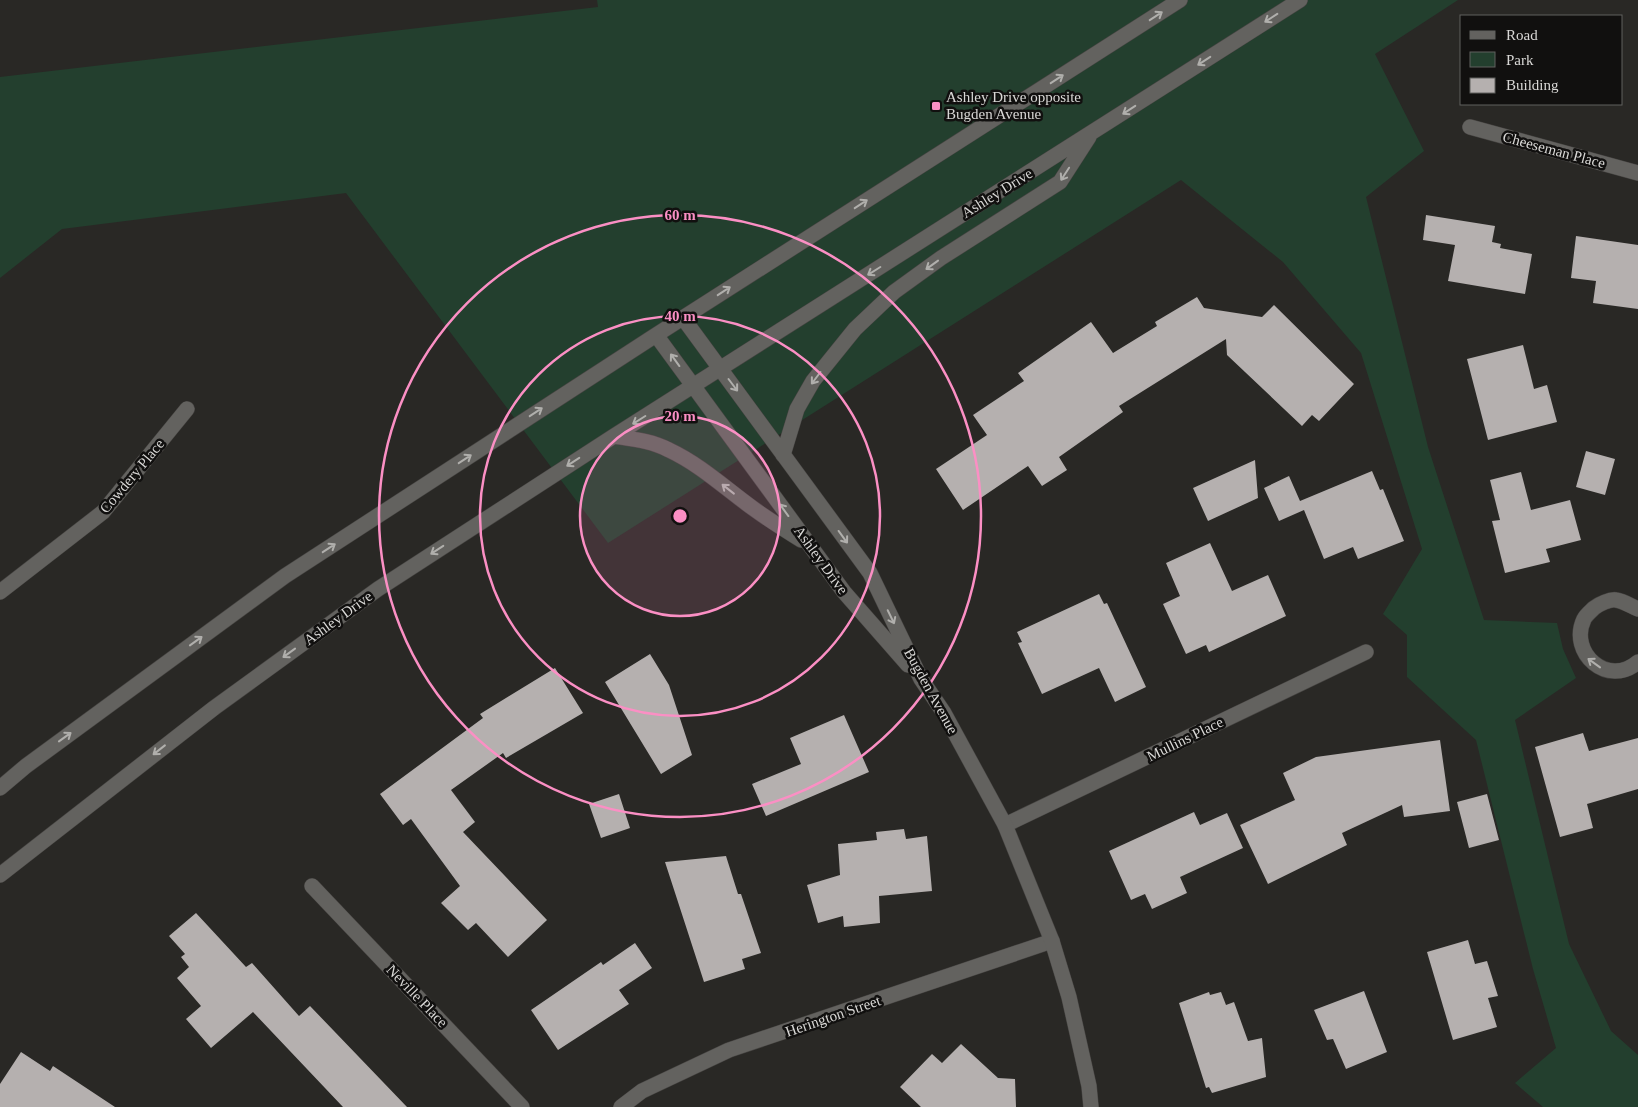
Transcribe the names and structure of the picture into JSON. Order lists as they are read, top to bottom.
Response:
{
  "streets": {
    "main road": [
      "Cheeseman Place",
      "Ashley Drive",
      "Cowdery Place",
      "Bugden Avenue",
      "Mullins Place",
      "Neville Place",
      "Herington Street"
    ]
  },
  "crossings": [
    ["Ashley Drive", "Bugden Avenue"],
    ["Bugden Avenue", "Mullins Place"],
    ["Bugden Avenue", "Herington Street"]
  ],
  "one_way": ["Bugden Avenue"],
  "places": {
    "transit": ["Ashley Drive opposite Bugden Avenue"]
  },
  "legend": ["Road", "Park", "Building"],
  "rings": ["60 m", "40 m", "20 m"]
}
